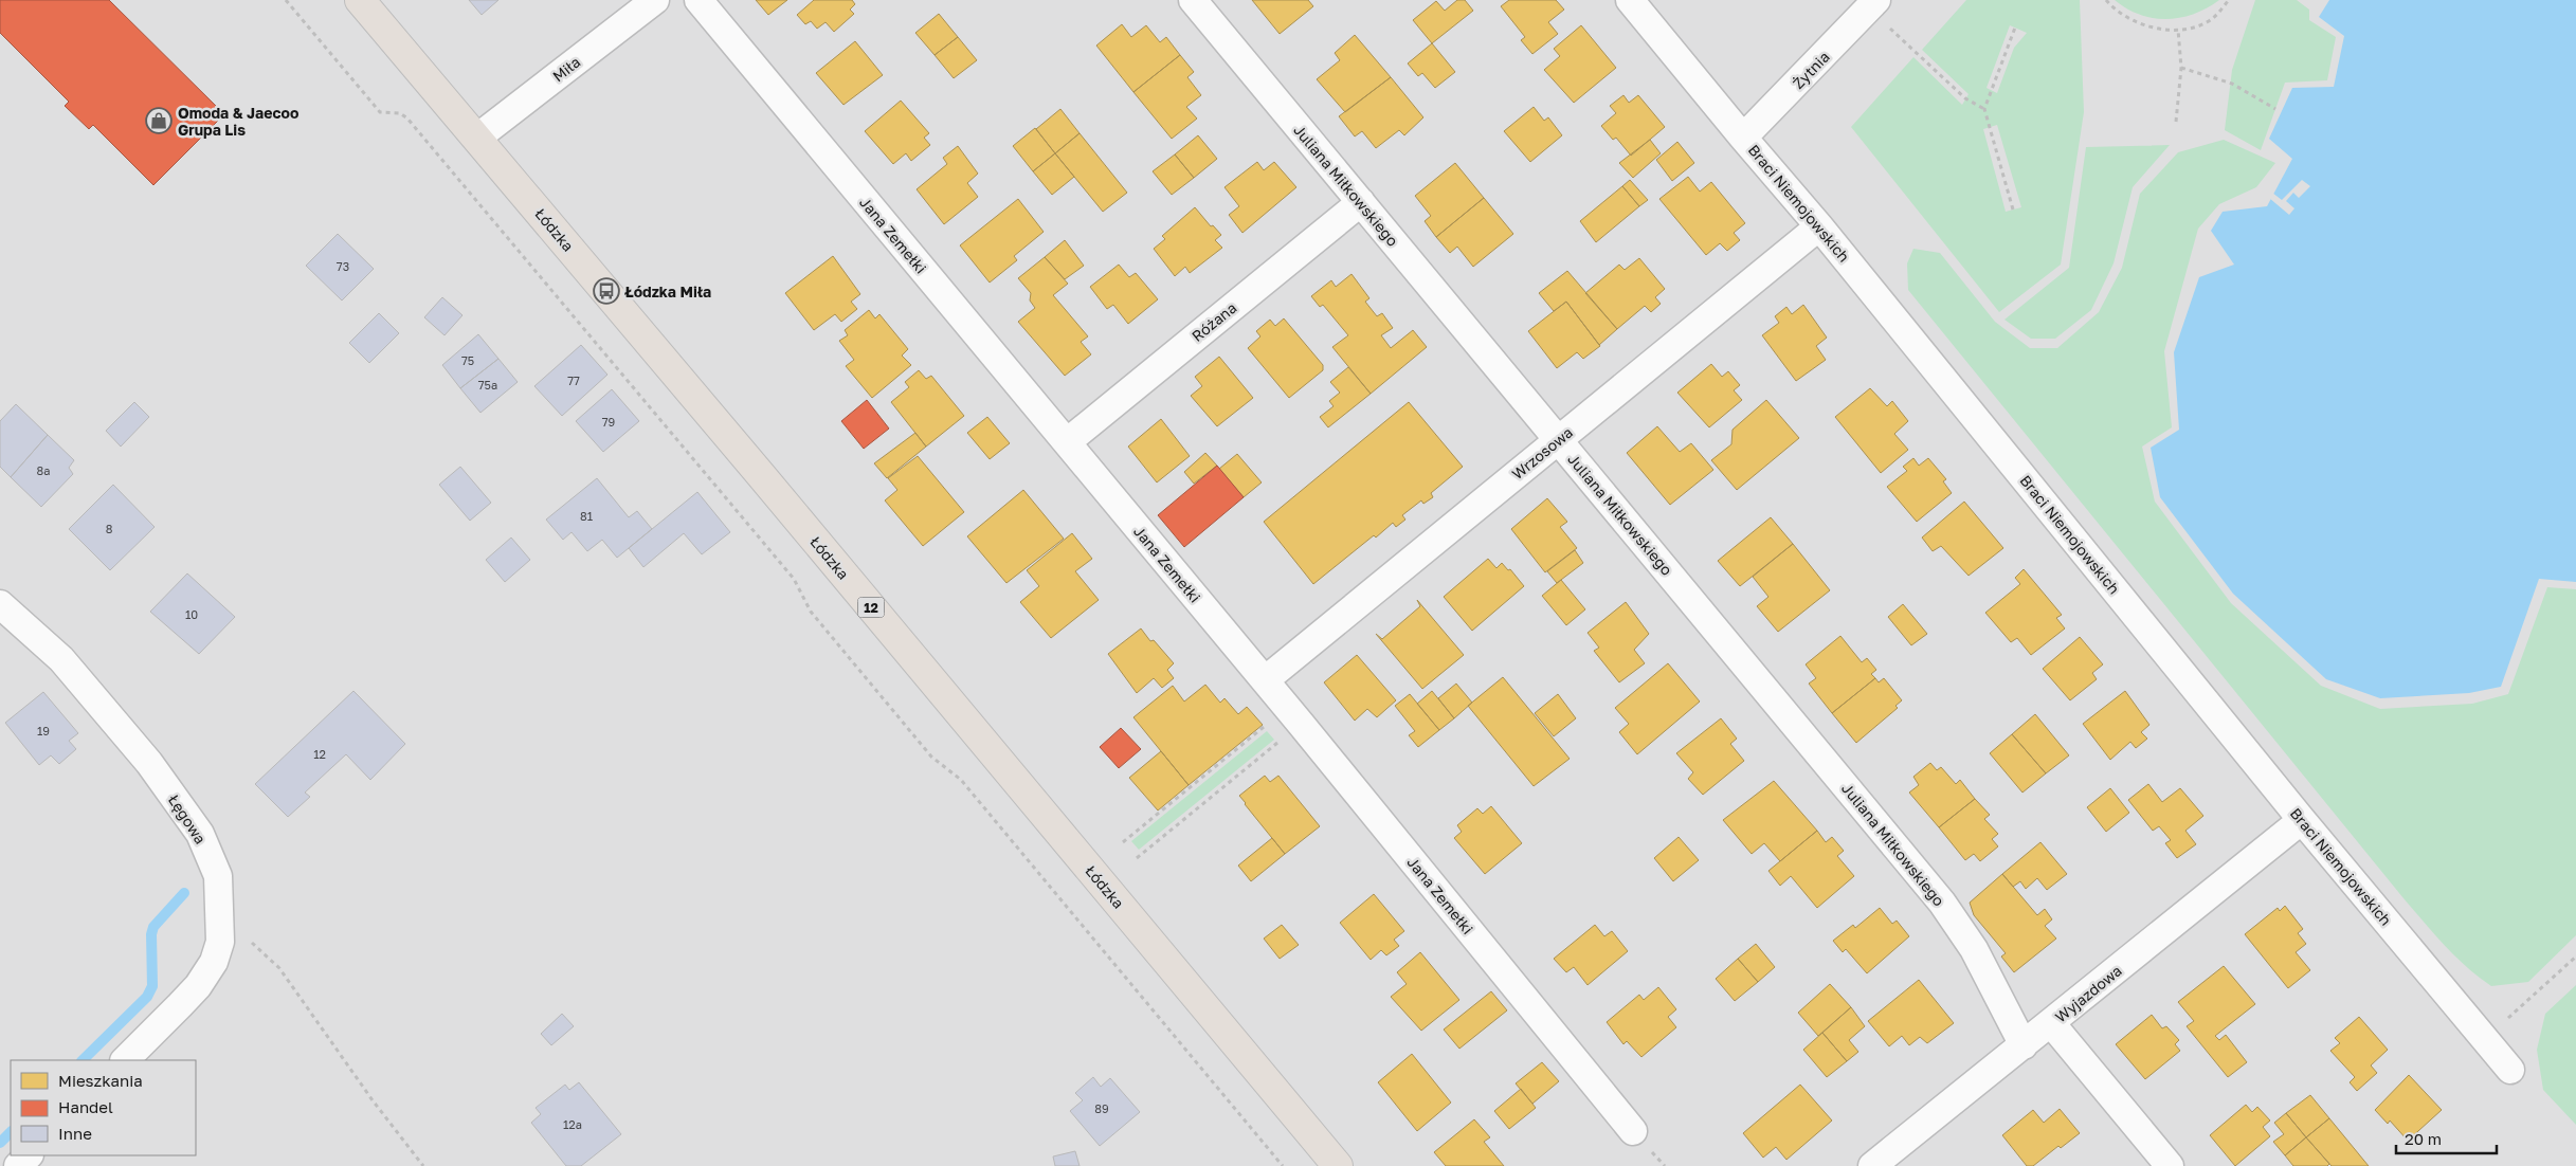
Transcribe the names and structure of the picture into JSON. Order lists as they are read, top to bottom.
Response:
{
  "streets": {
    "main road": ["Łódzka", "12"],
    "street": [
      "Miła",
      "Żytnia",
      "Juliana Miłkowskiego",
      "Braci Niemojowskich",
      "Jana Zemełki",
      "Różana",
      "Wrzosowa",
      "Łęgowa",
      "Wyjazdowa"
    ]
  },
  "crossings": [
    ["Miła", "Łódzka"],
    ["Żytnia", "Braci Niemojowskich"],
    ["Juliana Miłkowskiego", "Różana"],
    ["Juliana Miłkowskiego", "Wrzosowa"],
    ["Juliana Miłkowskiego", "Wyjazdowa"],
    ["Braci Niemojowskich", "Wrzosowa"],
    ["Braci Niemojowskich", "Wyjazdowa"],
    ["Jana Zemełki", "Różana"],
    ["Jana Zemełki", "Wrzosowa"]
  ],
  "places": {
    "shop": ["Omoda & Jaecoo Grupa Lis"],
    "bus stop": ["Łódzka Miła"]
  },
  "house_numbers": [
    "73",
    "75",
    "77",
    "75a",
    "79",
    "8a",
    "81",
    "8",
    "10",
    "19",
    "12",
    "89",
    "12a"
  ],
  "legend": ["Mieszkania", "Handel", "Inne"],
  "scale_bar": "20 m"
}
